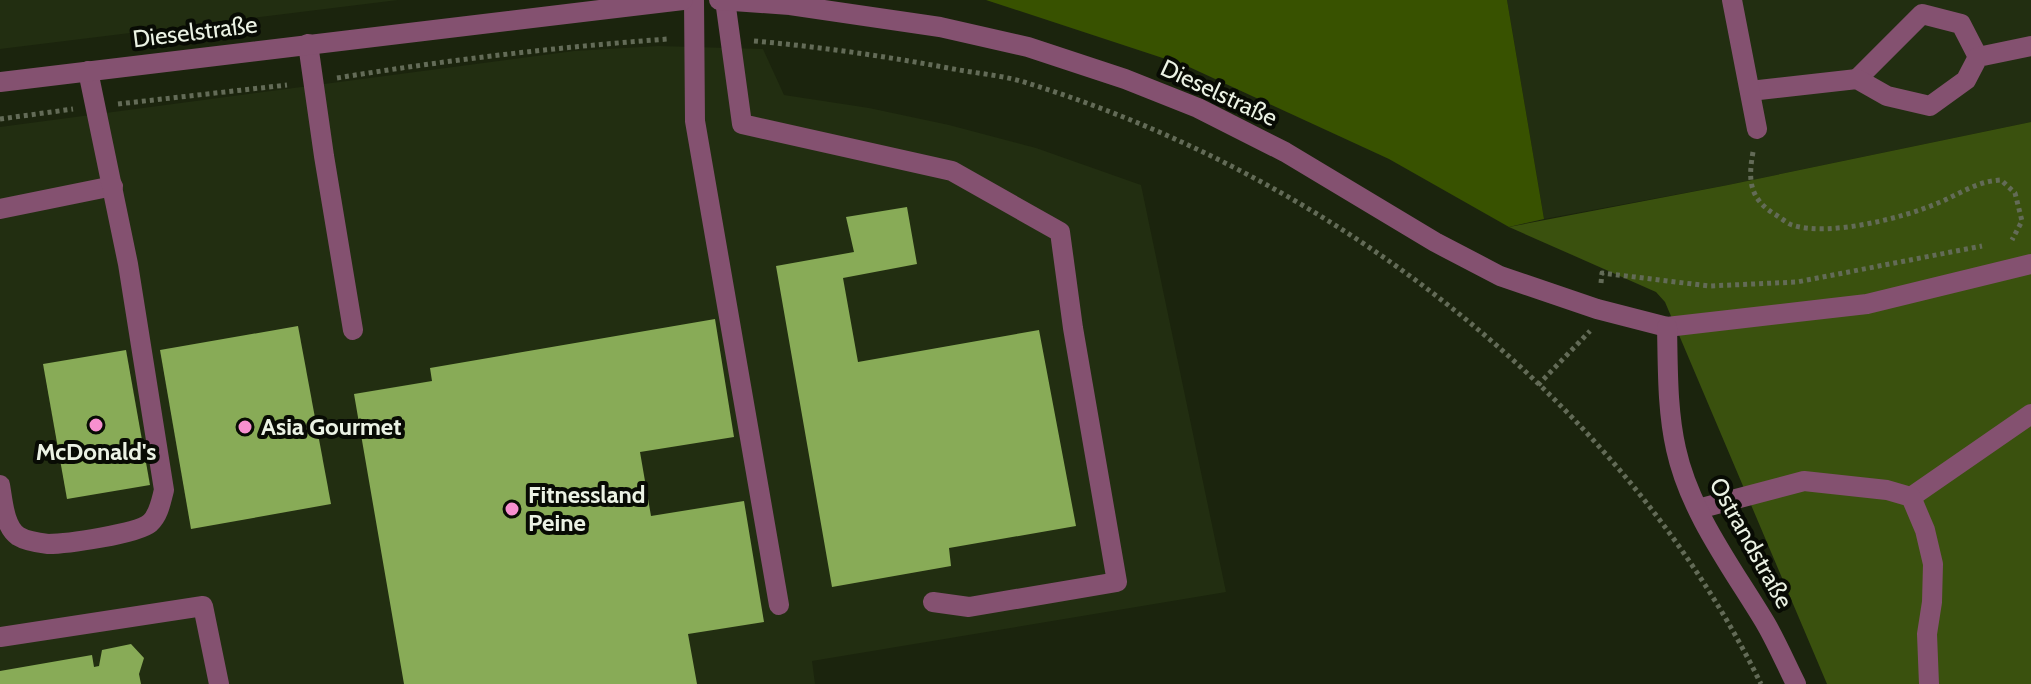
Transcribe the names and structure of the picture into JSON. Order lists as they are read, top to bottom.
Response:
{
  "streets": {
    "street": ["Dieselstraße", "Ostrandstraße"]
  },
  "crossings": [
    ["Dieselstraße", "Ostrandstraße"]
  ],
  "places": ["McDonald's", "Asia Gourmet", "Fitnessland Peine"]
}
